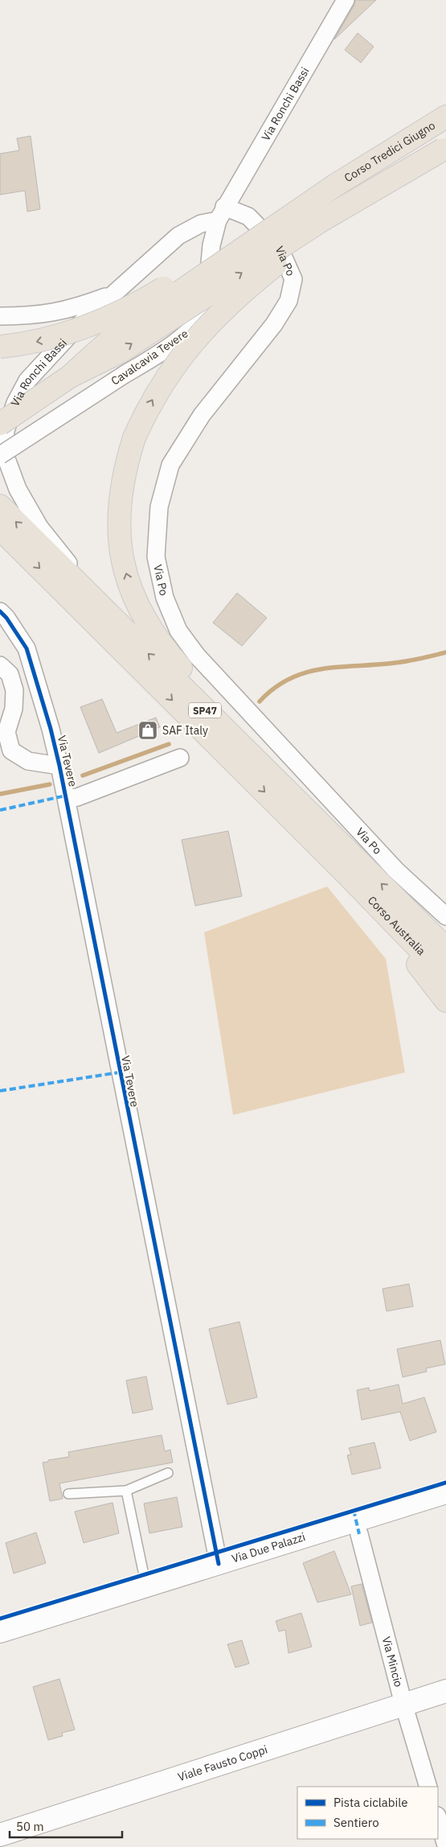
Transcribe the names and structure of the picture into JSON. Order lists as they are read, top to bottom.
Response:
{
  "streets": {
    "highway": [
      "Corso Tredici Giugno",
      "Via Po",
      "SP47",
      "Corso Australia"
    ],
    "street": [
      "Via Ronchi Bassi",
      "Cavalcavia Tevere",
      "Via Tevere",
      "Via Due Palazzi",
      "Via Mincio",
      "Viale Fausto Coppi"
    ]
  },
  "crossings": [
    ["Via Ronchi Bassi", "Via Po"],
    ["Via Ronchi Bassi", "Cavalcavia Tevere"],
    ["Via Po", "Cavalcavia Tevere"],
    ["Via Po", "SP47"],
    ["Via Po", "Corso Australia"],
    ["SP47", "Corso Australia"],
    ["Via Tevere", "Via Due Palazzi"],
    ["Via Mincio", "Viale Fausto Coppi"]
  ],
  "one_way": ["Via Po"],
  "places": {
    "shop": ["SAF Italy"]
  },
  "legend": ["Pista ciclabile", "Sentiero"],
  "scale_bar": "50 m"
}
